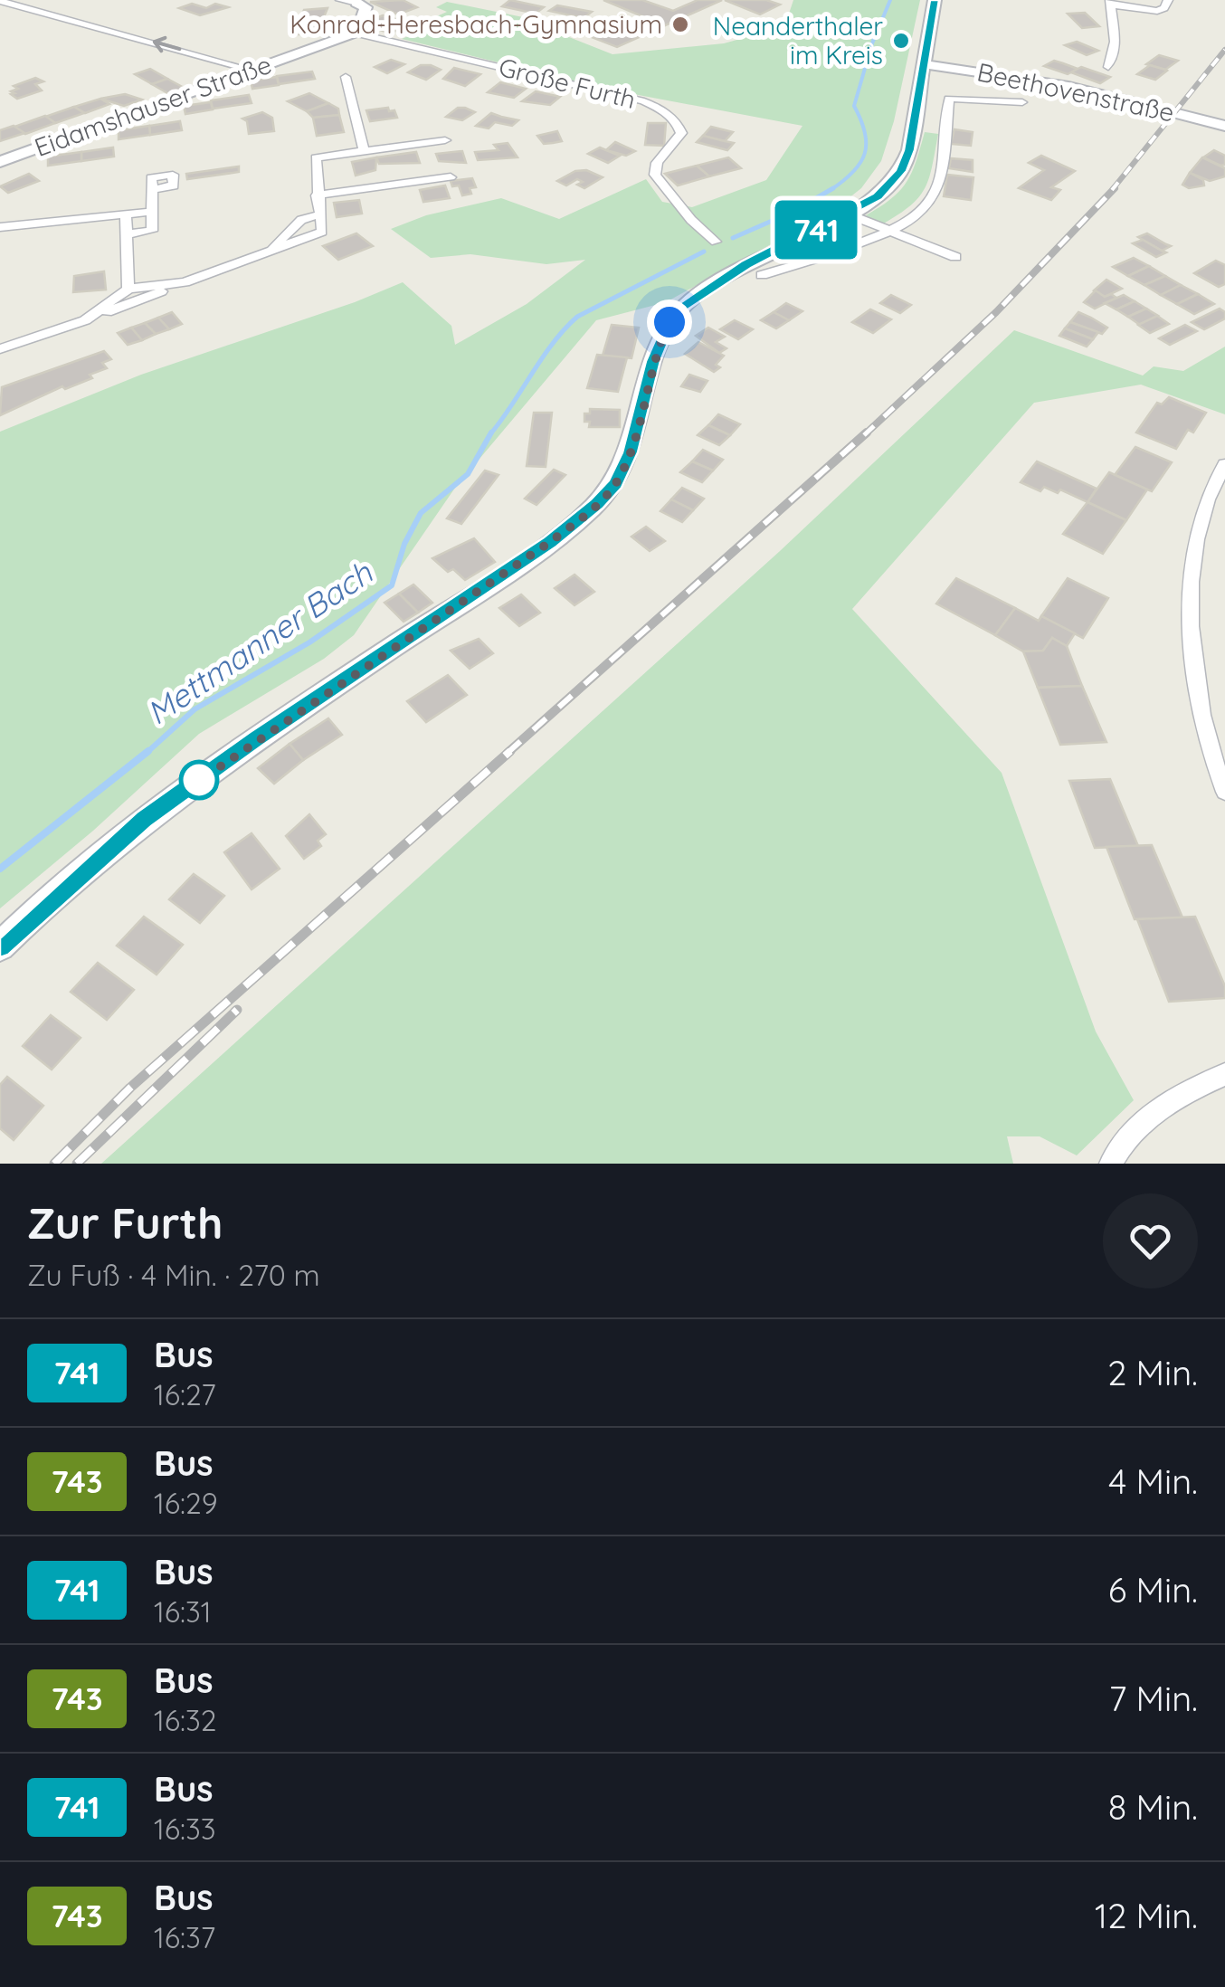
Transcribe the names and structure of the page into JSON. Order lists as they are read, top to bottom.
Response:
{
  "streets": {
    "main road": ["Beethovenstraße", "Eidamshauser Straße"],
    "street": ["Große Furth"]
  },
  "crossings": [
    ["Große Furth", "Eidamshauser Straße"]
  ],
  "water": ["Mettmanner Bach"],
  "places": ["Konrad-Heresbach-Gymnasium", "Neanderthaler im Kreis"],
  "lines": ["bus line 741"],
  "page": {
    "on_map": "741",
    "heading": ["Zur Furth", "Zu Fuß · 4 Min. · 270 m"],
    "list": [
      {
        "mark": "741",
        "name": "Bus",
        "note": "16:27",
        "value": "2 Min."
      },
      {
        "mark": "743",
        "name": "Bus",
        "note": "16:29",
        "value": "4 Min."
      },
      {
        "mark": "741",
        "name": "Bus",
        "note": "16:31",
        "value": "6 Min."
      },
      {
        "mark": "743",
        "name": "Bus",
        "note": "16:32",
        "value": "7 Min."
      },
      {
        "mark": "741",
        "name": "Bus",
        "note": "16:33",
        "value": "8 Min."
      },
      {
        "mark": "743",
        "name": "Bus",
        "note": "16:37",
        "value": "12 Min."
      }
    ]
  }
}
